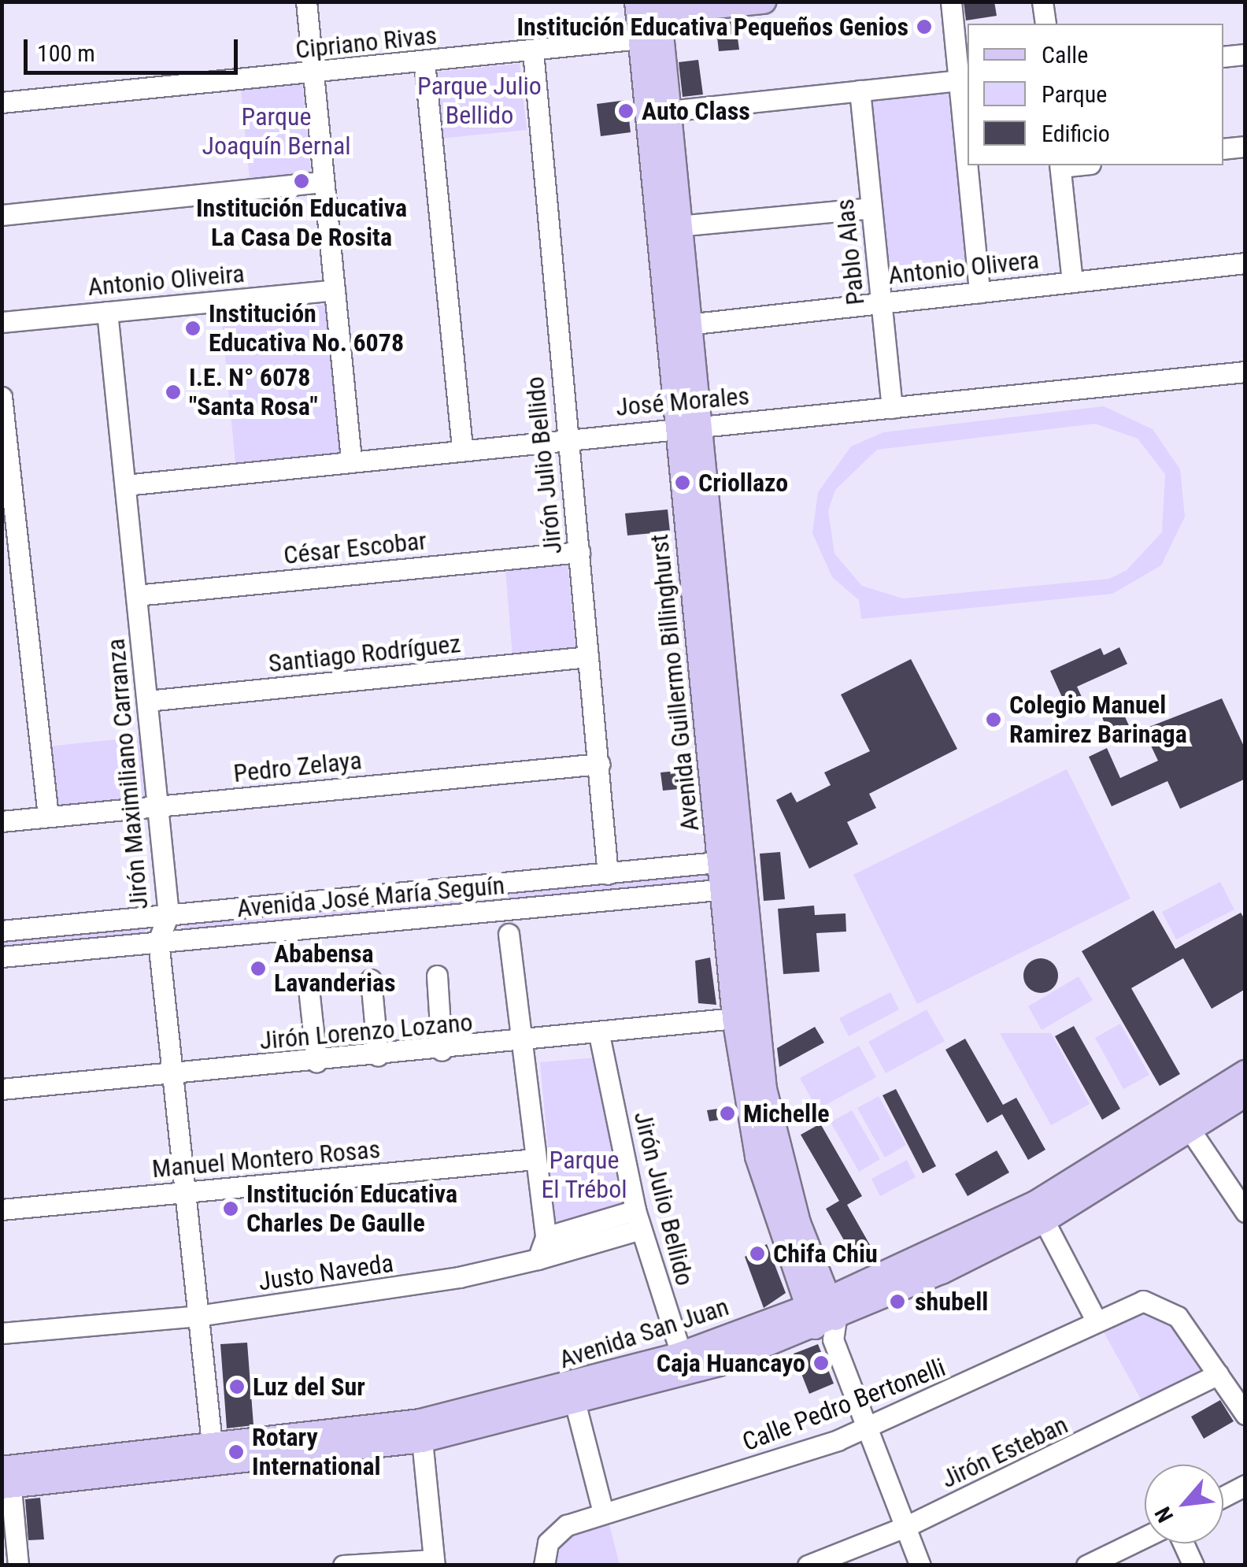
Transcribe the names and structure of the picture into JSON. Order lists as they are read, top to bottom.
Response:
{
  "streets": {
    "main road": ["Avenida Guillermo Billinghurst", "Avenida San Juan"],
    "street": [
      "Cipriano Rivas",
      "Pablo Alas",
      "Antonio Olivera",
      "Antonio Oliveira",
      "José Morales",
      "Jirón Julio Bellido",
      "César Escobar",
      "Santiago Rodríguez",
      "Pedro Zelaya",
      "Jirón Maximiliano Carranza",
      "Avenida José María Seguín",
      "Jirón Lorenzo Lozano",
      "Manuel Montero Rosas",
      "Justo Naveda",
      "Calle Pedro Bertonelli",
      "Jirón Esteban"
    ]
  },
  "crossings": [
    ["Cipriano Rivas", "Jirón Julio Bellido"],
    ["Cipriano Rivas", "Avenida Guillermo Billinghurst"],
    ["Pablo Alas", "Antonio Olivera"],
    ["Pablo Alas", "José Morales"],
    ["Antonio Olivera", "Avenida Guillermo Billinghurst"],
    ["Antonio Oliveira", "Jirón Maximiliano Carranza"],
    ["José Morales", "Jirón Julio Bellido"],
    ["José Morales", "Avenida Guillermo Billinghurst"],
    ["José Morales", "Jirón Maximiliano Carranza"],
    ["Jirón Julio Bellido", "César Escobar"],
    ["Jirón Julio Bellido", "Santiago Rodríguez"],
    ["Jirón Julio Bellido", "Pedro Zelaya"],
    ["Jirón Julio Bellido", "Avenida José María Seguín"],
    ["Jirón Julio Bellido", "Jirón Lorenzo Lozano"],
    ["Jirón Julio Bellido", "Justo Naveda"],
    ["Jirón Julio Bellido", "Avenida San Juan"],
    ["César Escobar", "Jirón Maximiliano Carranza"],
    ["Santiago Rodríguez", "Jirón Maximiliano Carranza"],
    ["Avenida Guillermo Billinghurst", "Avenida José María Seguín"],
    ["Avenida Guillermo Billinghurst", "Jirón Lorenzo Lozano"],
    ["Avenida Guillermo Billinghurst", "Avenida San Juan"],
    ["Avenida Guillermo Billinghurst", "Calle Pedro Bertonelli"],
    ["Avenida Guillermo Billinghurst", "Jirón Esteban"],
    ["Pedro Zelaya", "Jirón Maximiliano Carranza"],
    ["Jirón Maximiliano Carranza", "Avenida José María Seguín"],
    ["Jirón Maximiliano Carranza", "Jirón Lorenzo Lozano"],
    ["Jirón Maximiliano Carranza", "Manuel Montero Rosas"],
    ["Jirón Maximiliano Carranza", "Justo Naveda"],
    ["Jirón Maximiliano Carranza", "Avenida San Juan"],
    ["Calle Pedro Bertonelli", "Jirón Esteban"]
  ],
  "parks": ["Parque Julio Bellido", "Parque Joaquín Bernal", "Parque El Trébol"],
  "places": [
    "Institución Educativa Pequeños Genios",
    "Auto Class",
    "Institución Educativa La Casa De Rosita",
    "Institución Educativa No. 6078",
    "I.E. N° 6078 \"Santa Rosa\"",
    "Criollazo",
    "Colegio Manuel Ramirez Barinaga",
    "Ababensa Lavanderias",
    "Michelle",
    "Institución Educativa Charles De Gaulle",
    "Chifa Chiu",
    "shubell",
    "Caja Huancayo",
    "Luz del Sur",
    "Rotary International"
  ],
  "legend": ["Calle", "Parque", "Edificio"],
  "scale_bar": "100 m",
  "north": "bottom left"
}
